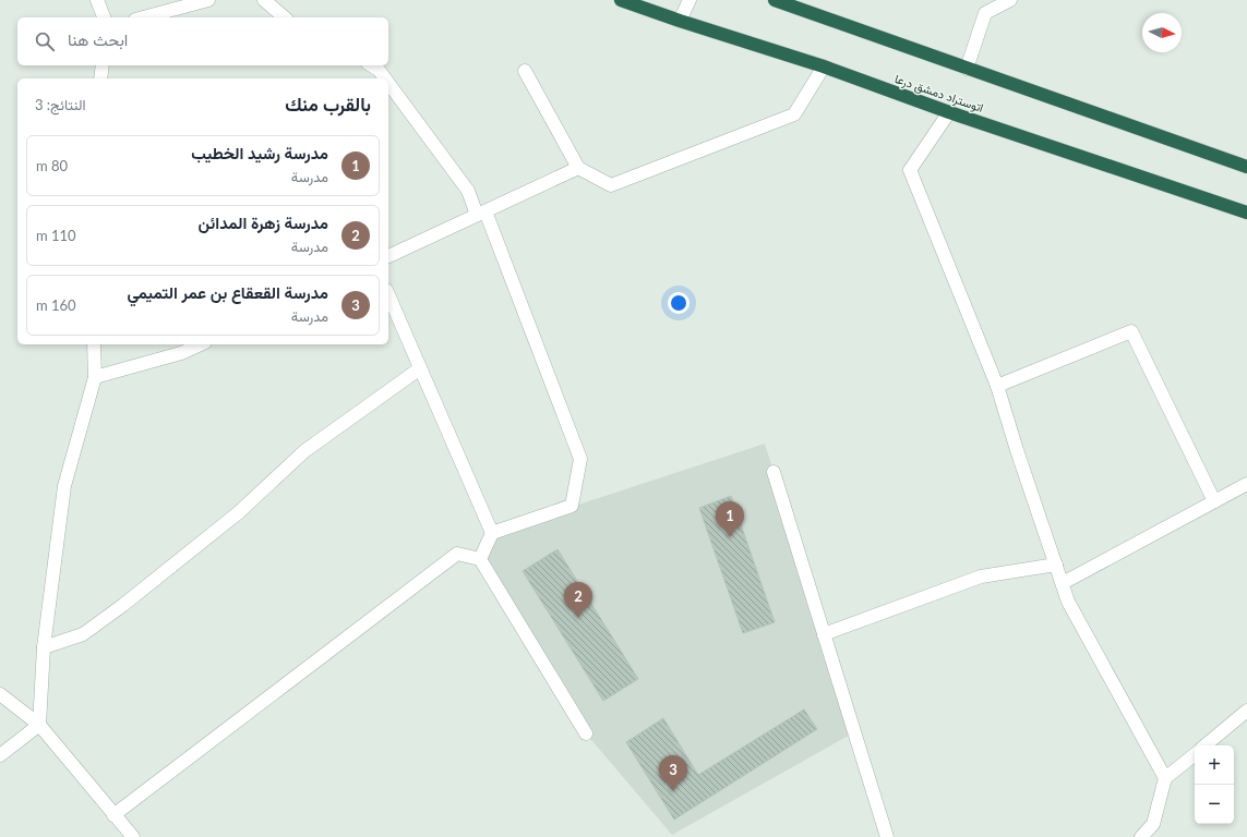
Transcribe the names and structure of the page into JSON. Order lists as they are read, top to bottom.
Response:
{
  "streets": {
    "highway": ["اتوستراد دمشق درعا"]
  },
  "north": "right",
  "page": {
    "search": "ابحث هنا",
    "heading": ["بالقرب منك", "النتائج: 3"],
    "list": [
      {
        "mark": "1",
        "name": "مدرسة رشيد الخطيب",
        "note": "مدرسة",
        "value": "80 m"
      },
      {
        "mark": "2",
        "name": "مدرسة زهرة المدائن",
        "note": "مدرسة",
        "value": "110 m"
      },
      {
        "mark": "3",
        "name": "مدرسة القعقاع بن عمر التميمي",
        "note": "مدرسة",
        "value": "160 m"
      }
    ],
    "pins": ["1", "2", "3"],
    "map_buttons": ["+", "−"]
  }
}
